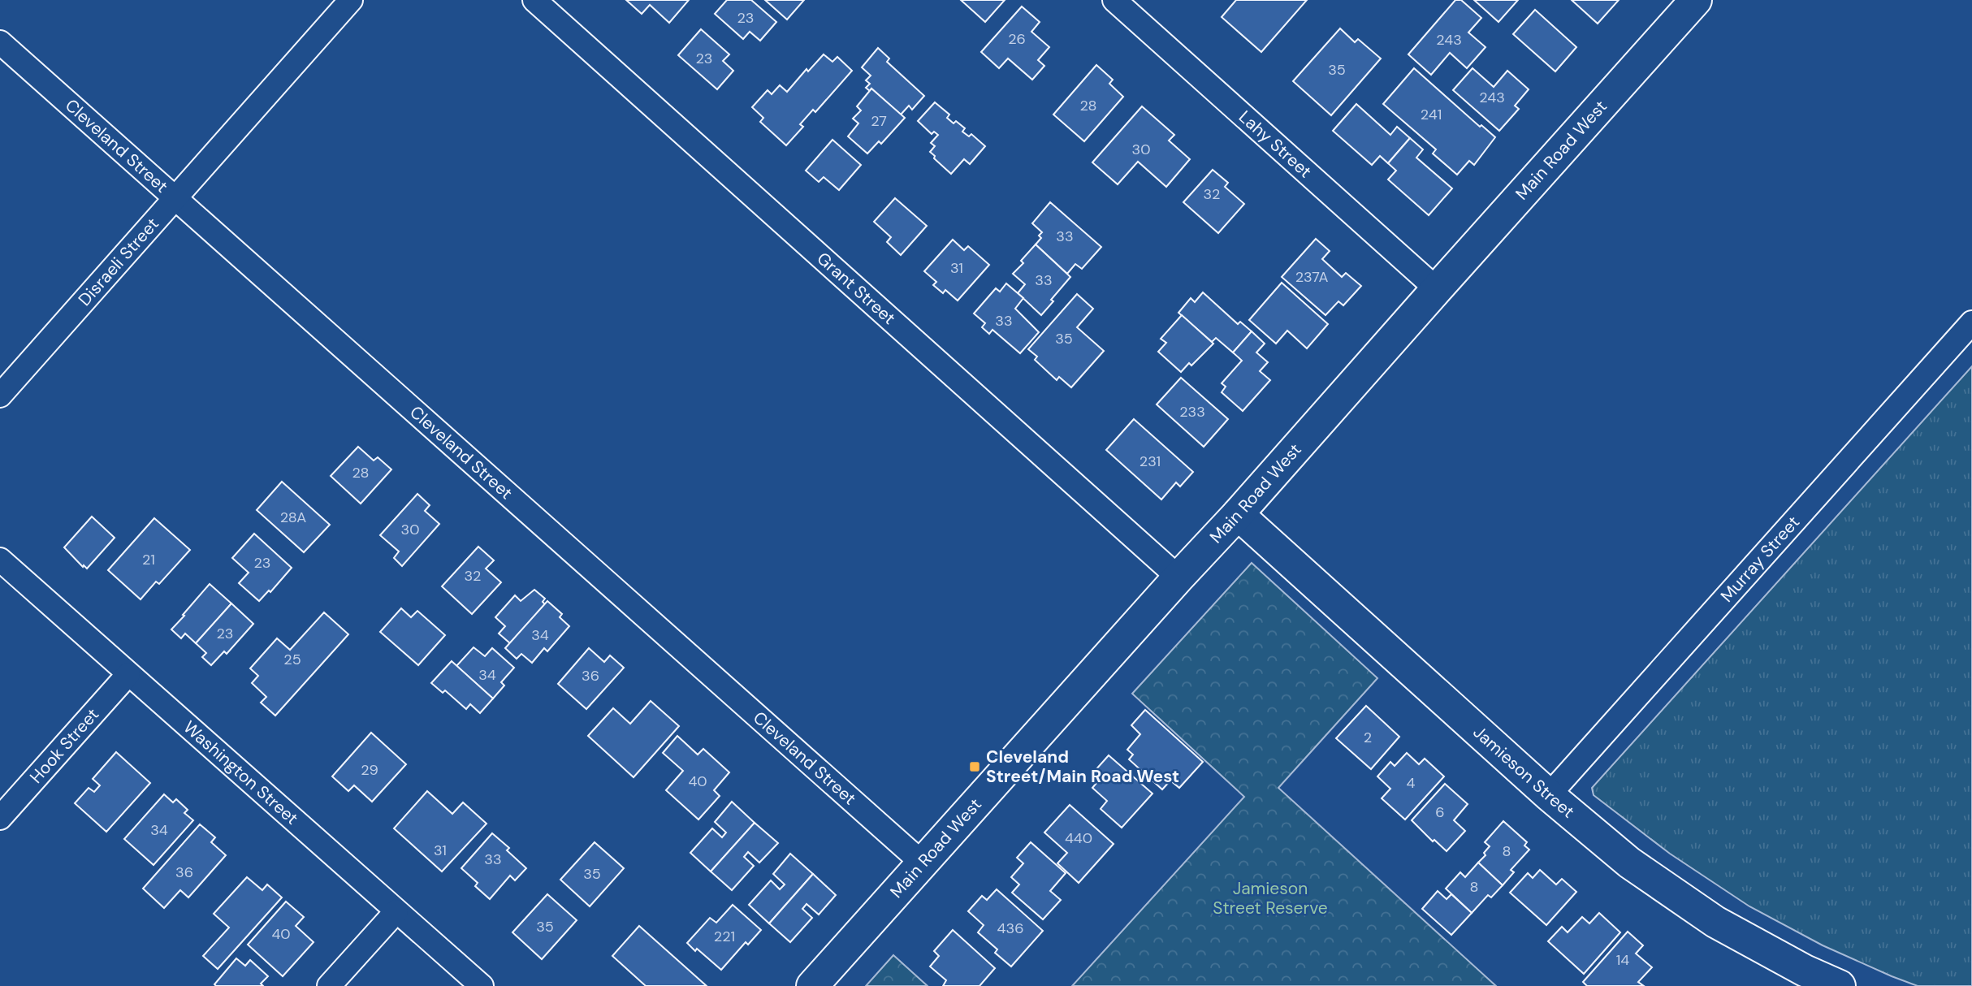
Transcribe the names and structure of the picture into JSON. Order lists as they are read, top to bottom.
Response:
{
  "streets": {
    "main road": ["Main Road West", "Jamieson Street"],
    "street": [
      "Lahy Street",
      "Cleveland Street",
      "Disraeli Street",
      "Grant Street",
      "Murray Street",
      "Hook Street",
      "Washington Street"
    ]
  },
  "crossings": [
    ["Lahy Street", "Main Road West"],
    ["Cleveland Street", "Main Road West"],
    ["Cleveland Street", "Disraeli Street"],
    ["Main Road West", "Grant Street"],
    ["Main Road West", "Jamieson Street"],
    ["Murray Street", "Jamieson Street"],
    ["Hook Street", "Washington Street"]
  ],
  "parks": ["Jamieson Street Reserve"],
  "places": {
    "transit": ["Cleveland Street/Main Road West"]
  },
  "house_numbers": [
    "23",
    "26",
    "243",
    "23",
    "35",
    "243",
    "28",
    "241",
    "27",
    "30",
    "32",
    "33",
    "31",
    "237A",
    "33",
    "33",
    "35",
    "233",
    "231",
    "28",
    "28A",
    "30",
    "21",
    "23",
    "32",
    "23",
    "34",
    "25",
    "34",
    "36",
    "2",
    "29",
    "40",
    "4",
    "6",
    "34",
    "440",
    "31",
    "8",
    "33",
    "36",
    "35",
    "8",
    "35",
    "436",
    "40",
    "221",
    "14"
  ]
}
